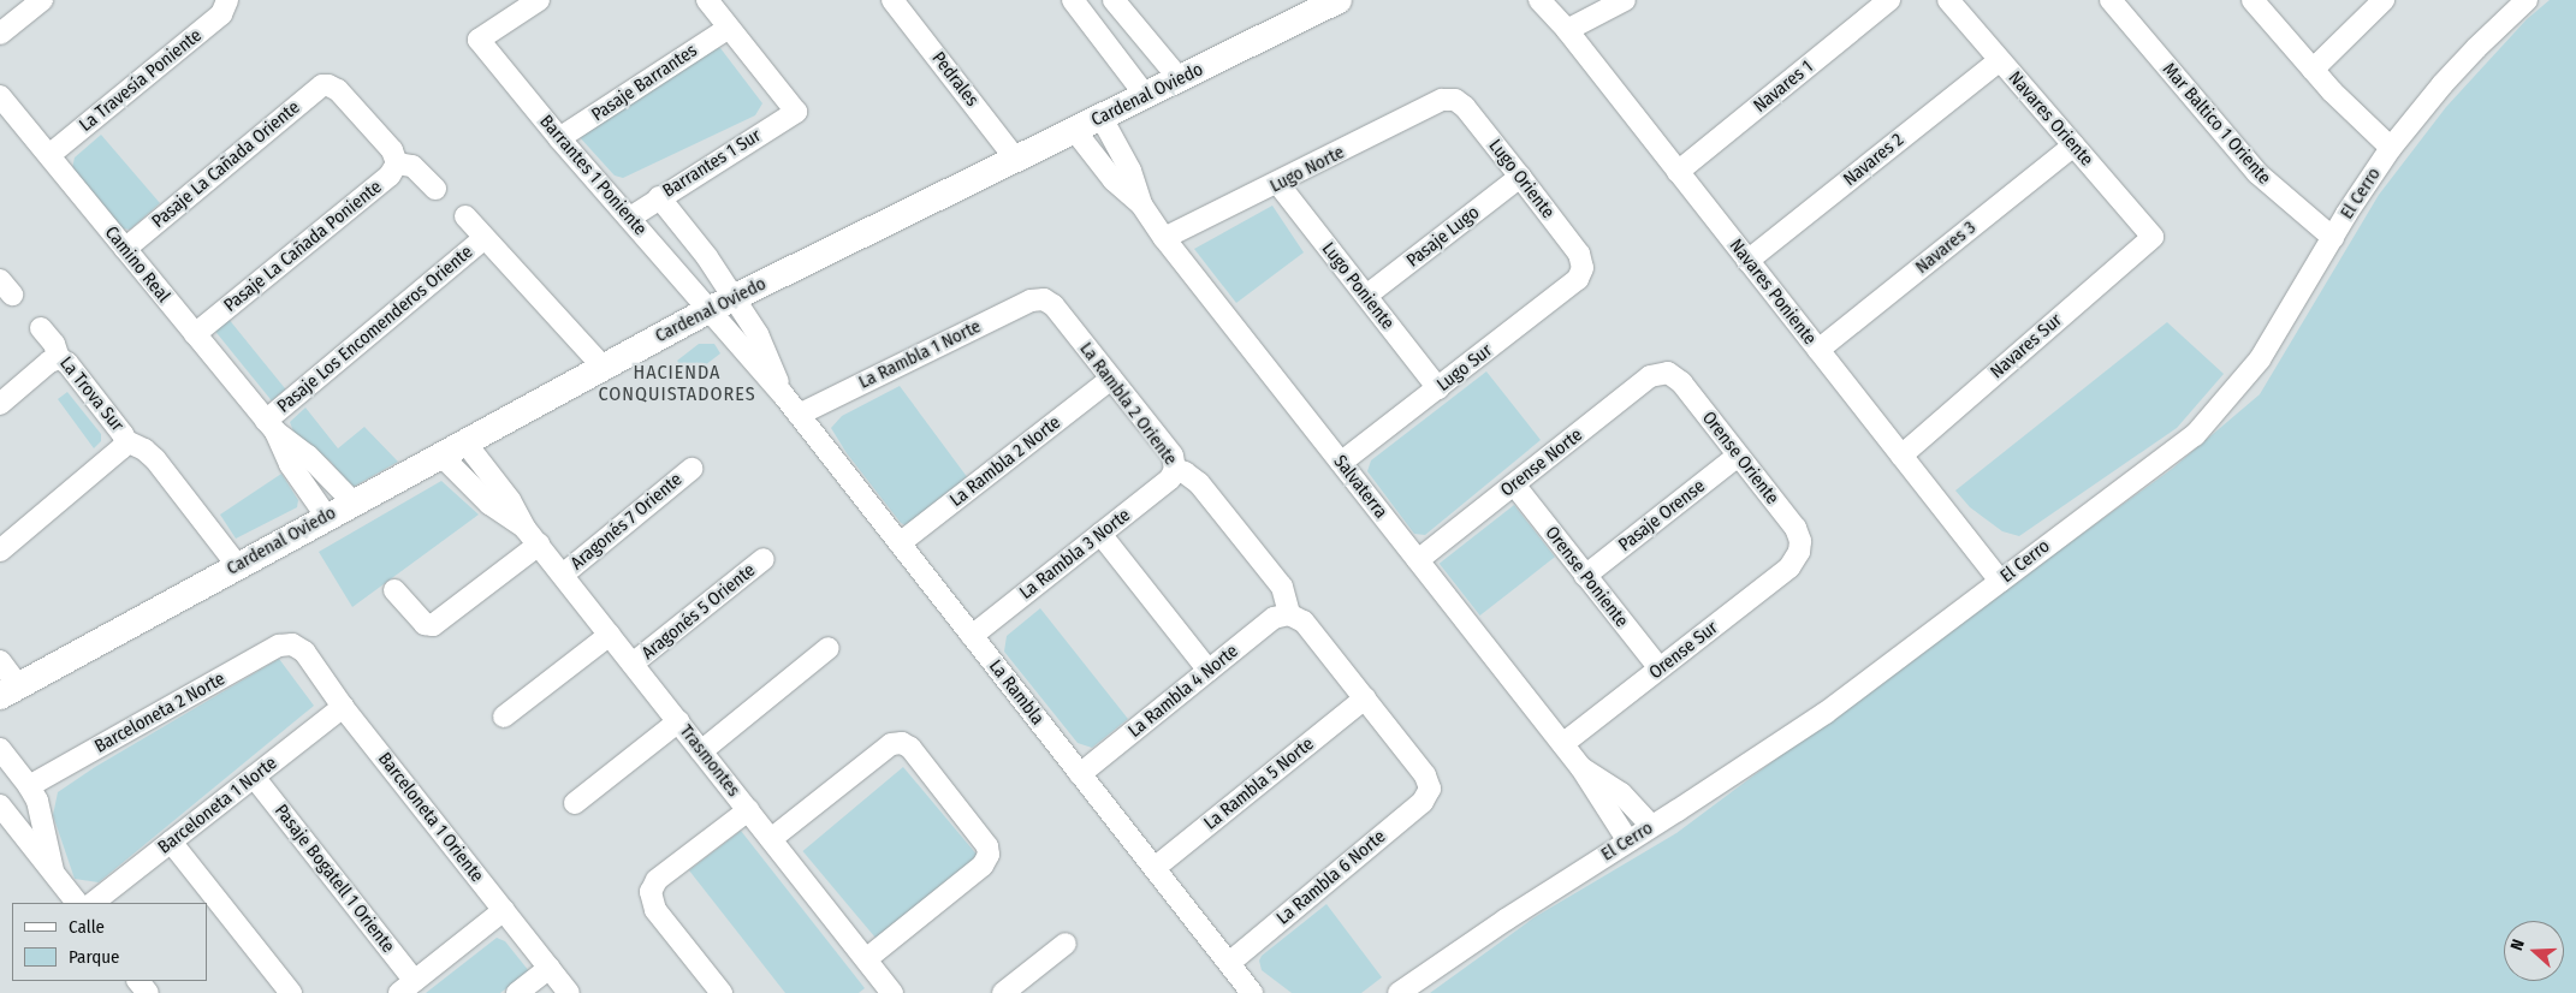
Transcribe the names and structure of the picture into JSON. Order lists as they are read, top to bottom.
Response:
{
  "streets": {
    "street": [
      "Pedrales",
      "La Travesía Poniente",
      "Pasaje Barrantes",
      "Navares 1",
      "Cardenal Oviedo",
      "Navares Oriente",
      "Mar Baltico 1 Oriente",
      "Navares 2",
      "Barrantes 1 Sur",
      "Pasaje La Cañada Oriente",
      "Lugo Norte",
      "Barrantes 1 Poniente",
      "Lugo Oriente",
      "El Cerro",
      "Pasaje Lugo",
      "Pasaje La Cañada Poniente",
      "Navares 3",
      "Camino Real",
      "Lugo Poniente",
      "Navares Poniente",
      "Pasaje Los Encomenderos Oriente",
      "Navares Sur",
      "La Rambla 1 Norte",
      "Lugo Sur",
      "La Trova Sur",
      "La Rambla 2 Oriente",
      "Orense Oriente",
      "La Rambla 2 Norte",
      "Orense Norte",
      "Salvaterra",
      "Pasaje Orense",
      "Aragonés 7 Oriente",
      "La Rambla 3 Norte",
      "Orense Poniente",
      "Aragonés 5 Oriente",
      "Orense Sur",
      "La Rambla 4 Norte",
      "La Rambla",
      "Barceloneta 2 Norte",
      "Trasmontes",
      "La Rambla 5 Norte",
      "Barceloneta 1 Norte",
      "Barceloneta 1 Oriente",
      "La Rambla 6 Norte",
      "Pasaje Bogatell 1 Oriente"
    ]
  },
  "crossings": [
    ["Pedrales", "Cardenal Oviedo"],
    ["La Travesía Poniente", "Camino Real"],
    ["Pasaje Barrantes", "Barrantes 1 Sur"],
    ["Pasaje Barrantes", "Barrantes 1 Poniente"],
    ["Navares 1", "Navares Poniente"],
    ["Cardenal Oviedo", "Barrantes 1 Poniente"],
    ["Cardenal Oviedo", "Camino Real"],
    ["Cardenal Oviedo", "La Trova Sur"],
    ["Cardenal Oviedo", "Salvaterra"],
    ["Cardenal Oviedo", "La Rambla"],
    ["Cardenal Oviedo", "Trasmontes"],
    ["Navares Oriente", "Navares 2"],
    ["Navares Oriente", "Navares 3"],
    ["Navares Oriente", "Navares Sur"],
    ["Mar Baltico 1 Oriente", "El Cerro"],
    ["Navares 2", "Navares Poniente"],
    ["Barrantes 1 Sur", "Barrantes 1 Poniente"],
    ["Pasaje La Cañada Oriente", "Pasaje La Cañada Poniente"],
    ["Pasaje La Cañada Oriente", "Camino Real"],
    ["Lugo Norte", "Lugo Oriente"],
    ["Lugo Norte", "Lugo Poniente"],
    ["Lugo Norte", "Salvaterra"],
    ["Barrantes 1 Poniente", "La Rambla"],
    ["Lugo Oriente", "Pasaje Lugo"],
    ["Lugo Oriente", "Lugo Sur"],
    ["El Cerro", "Navares Poniente"],
    ["El Cerro", "Salvaterra"],
    ["Pasaje Lugo", "Lugo Poniente"],
    ["Pasaje La Cañada Poniente", "Camino Real"],
    ["Navares 3", "Navares Poniente"],
    ["Camino Real", "Pasaje Los Encomenderos Oriente"],
    ["Lugo Poniente", "Lugo Sur"],
    ["Navares Poniente", "Navares Sur"],
    ["La Rambla 1 Norte", "La Rambla 2 Oriente"],
    ["La Rambla 1 Norte", "La Rambla"],
    ["Lugo Sur", "Salvaterra"],
    ["La Rambla 2 Oriente", "La Rambla 2 Norte"],
    ["La Rambla 2 Oriente", "La Rambla 3 Norte"],
    ["La Rambla 2 Oriente", "La Rambla 4 Norte"],
    ["Orense Oriente", "Orense Norte"],
    ["Orense Oriente", "Pasaje Orense"],
    ["Orense Oriente", "Orense Sur"],
    ["La Rambla 2 Norte", "La Rambla"],
    ["Orense Norte", "Salvaterra"],
    ["Orense Norte", "Orense Poniente"],
    ["Salvaterra", "Orense Sur"],
    ["Pasaje Orense", "Orense Poniente"],
    ["Aragonés 7 Oriente", "Trasmontes"],
    ["La Rambla 3 Norte", "La Rambla"],
    ["Orense Poniente", "Orense Sur"],
    ["Aragonés 5 Oriente", "Trasmontes"],
    ["La Rambla 4 Norte", "La Rambla"],
    ["La Rambla", "La Rambla 5 Norte"],
    ["La Rambla", "La Rambla 6 Norte"],
    ["Barceloneta 2 Norte", "Barceloneta 1 Oriente"],
    ["La Rambla 5 Norte", "La Rambla 6 Norte"],
    ["Barceloneta 1 Norte", "Barceloneta 1 Oriente"],
    ["Barceloneta 1 Norte", "Pasaje Bogatell 1 Oriente"]
  ],
  "districts": ["HACIENDA CONQUISTADORES"],
  "legend": ["Calle", "Parque"],
  "north": "left"
}
